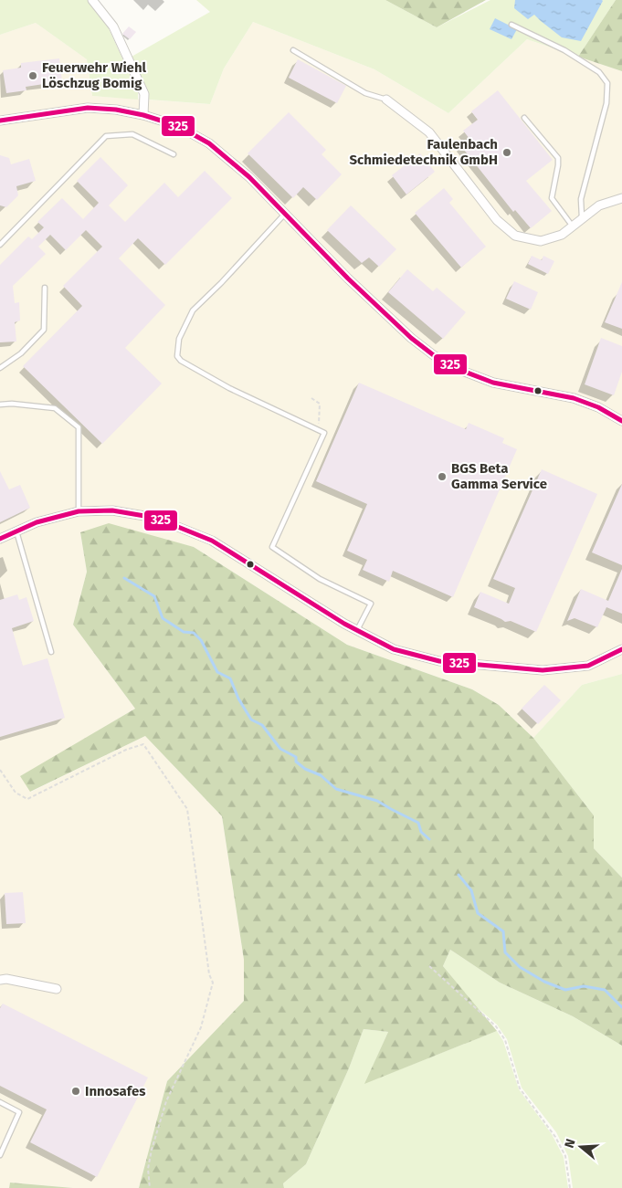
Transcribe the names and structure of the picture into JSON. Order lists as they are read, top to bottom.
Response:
{
  "places": [
    "Feuerwehr Wiehl Löschzug Bomig",
    "Faulenbach Schmiedetechnik GmbH",
    "BGS Beta Gamma Service",
    "Innosafes"
  ],
  "lines": ["transit line 325"],
  "north": "left"
}
